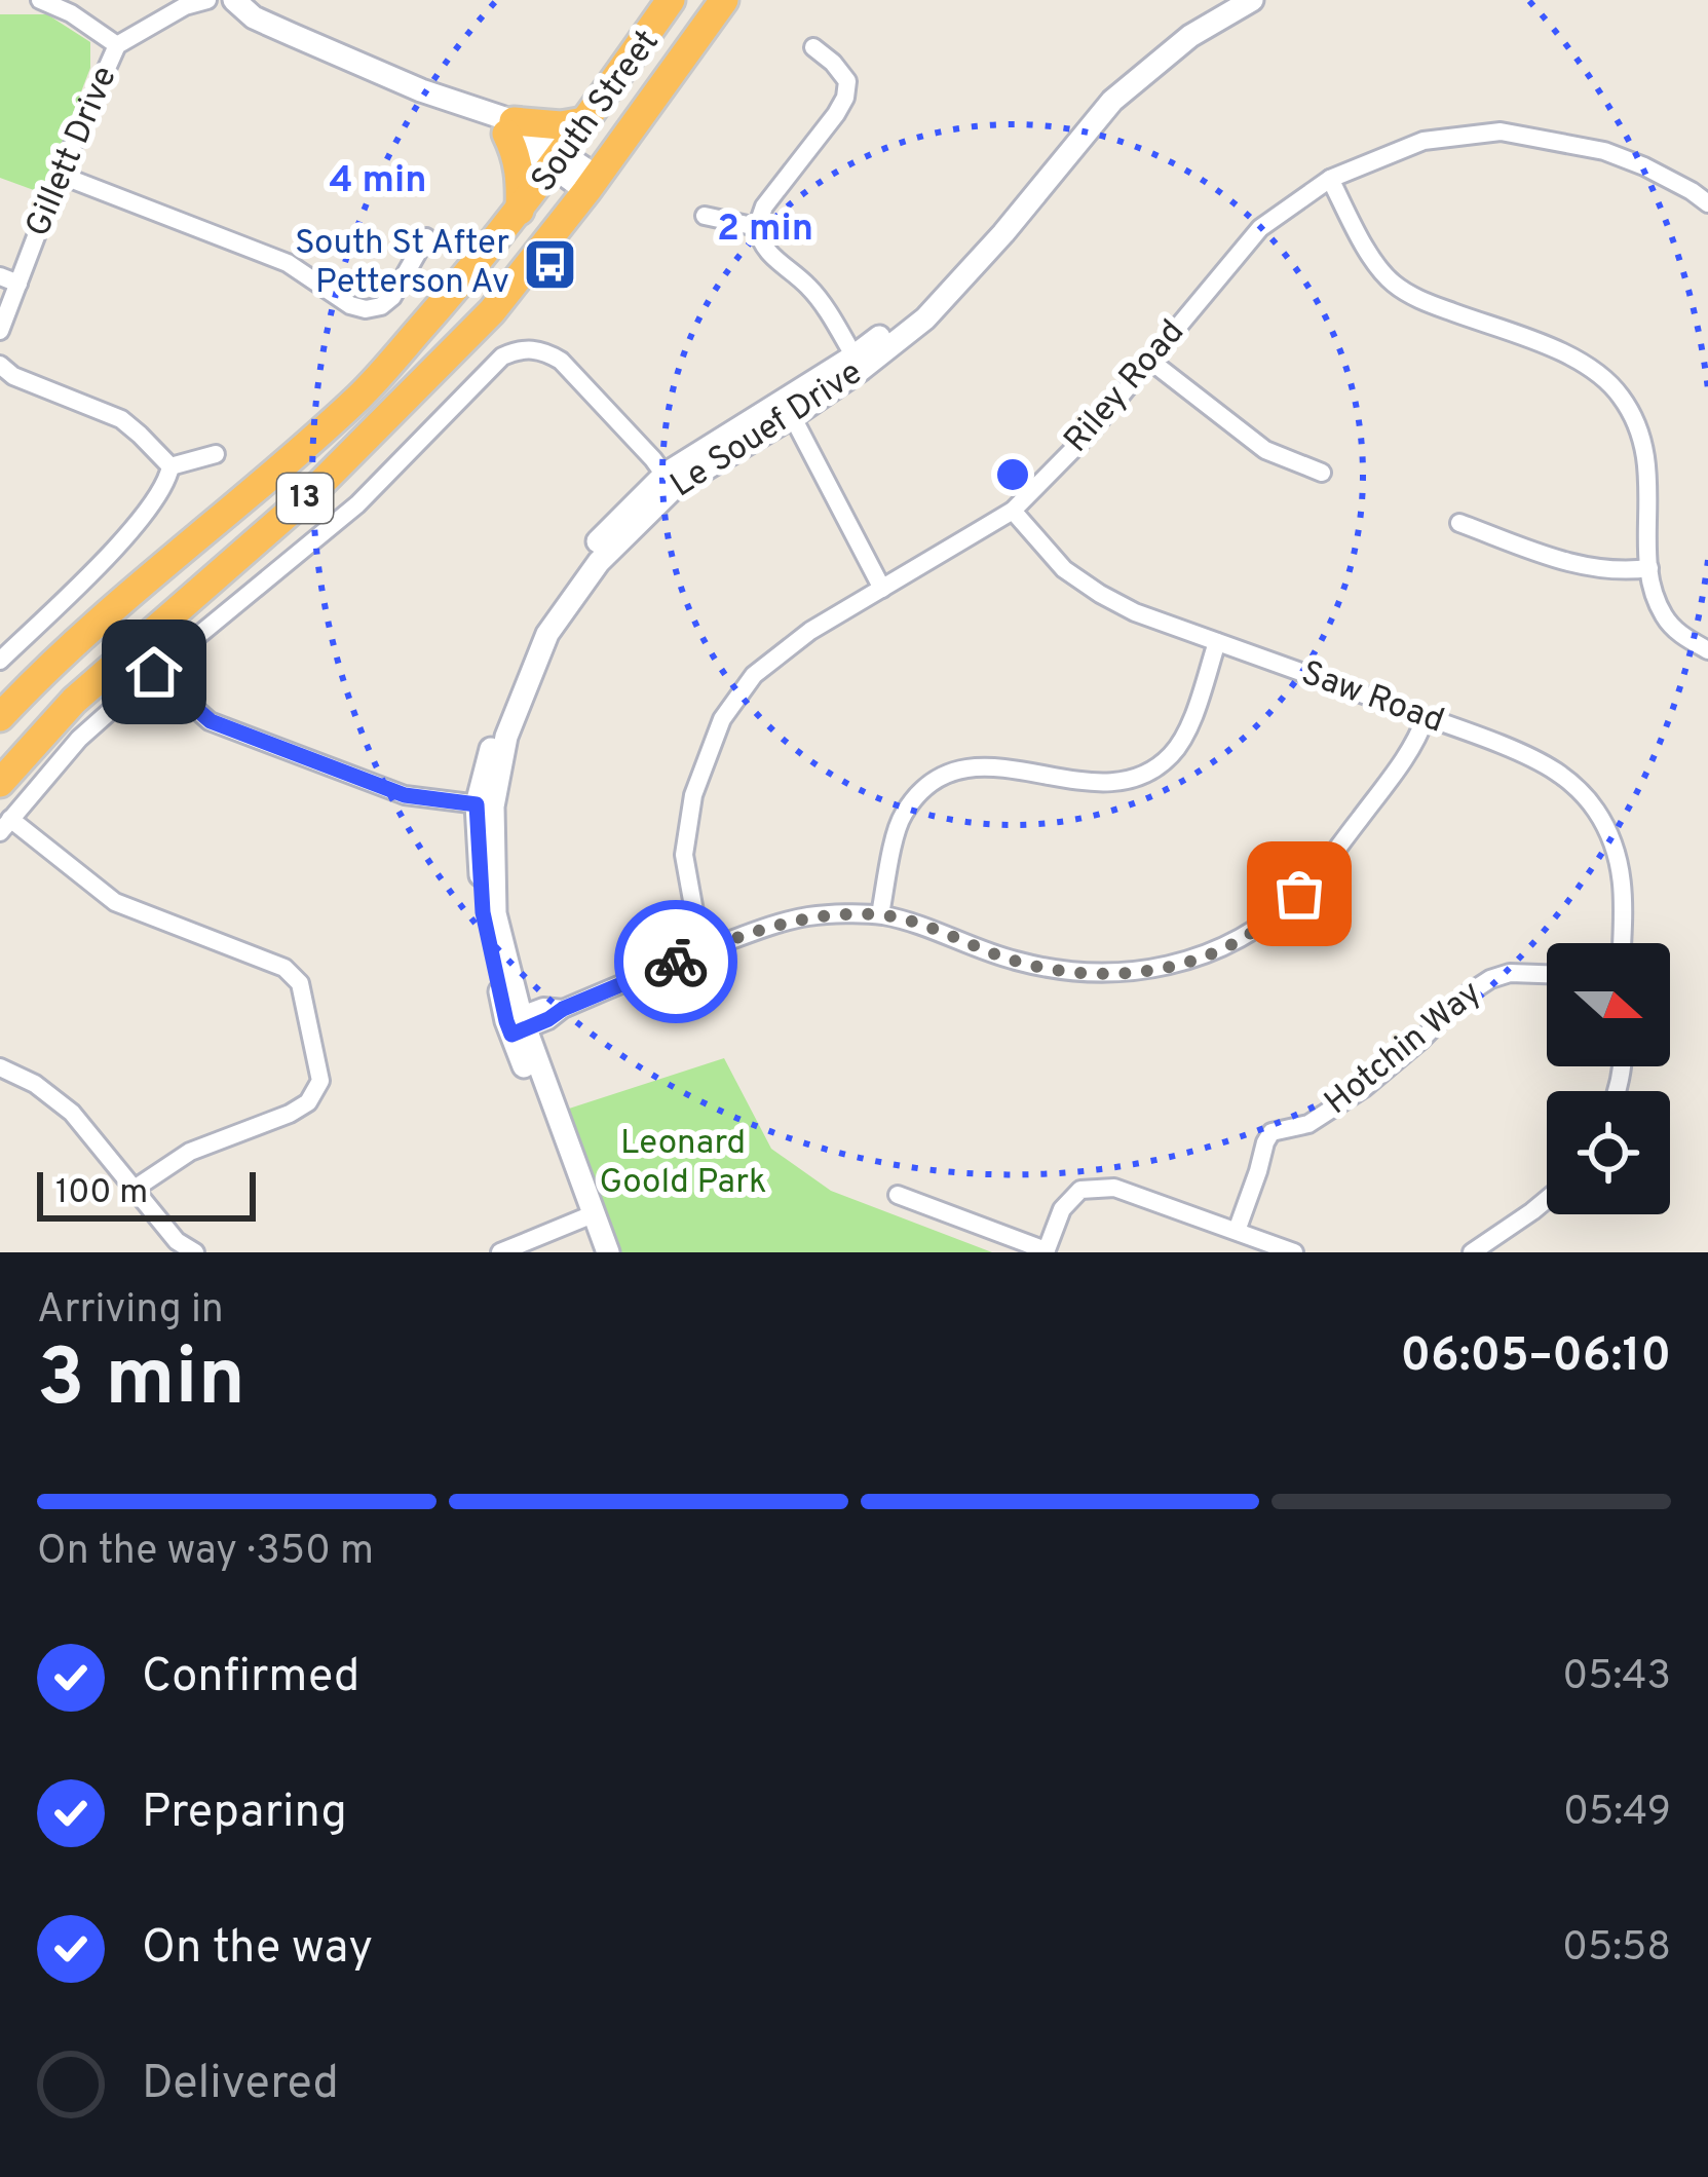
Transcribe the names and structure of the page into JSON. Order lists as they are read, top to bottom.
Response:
{
  "streets": {
    "highway": ["South Street", "13"],
    "street": [
      "Gillett Drive",
      "Riley Road",
      "Le Souef Drive",
      "Saw Road",
      "Hotchin Way"
    ]
  },
  "crossings": [
    ["Riley Road", "Saw Road"]
  ],
  "parks": ["Leonard Goold Park"],
  "places": {
    "bus stop": ["South St After Petterson Av"]
  },
  "scale_bar": "100 m",
  "north": "right",
  "page": {
    "scale": "100 m",
    "heading": ["3 min", "Arriving in", "06:05–06:10"],
    "bar": "On the way · 350 m",
    "list": [
      ["Confirmed", "05:43"],
      ["Preparing", "05:49"],
      ["On the way", "05:58"],
      "Delivered"
    ]
  },
  "rings": ["4 min", "2 min"]
}
